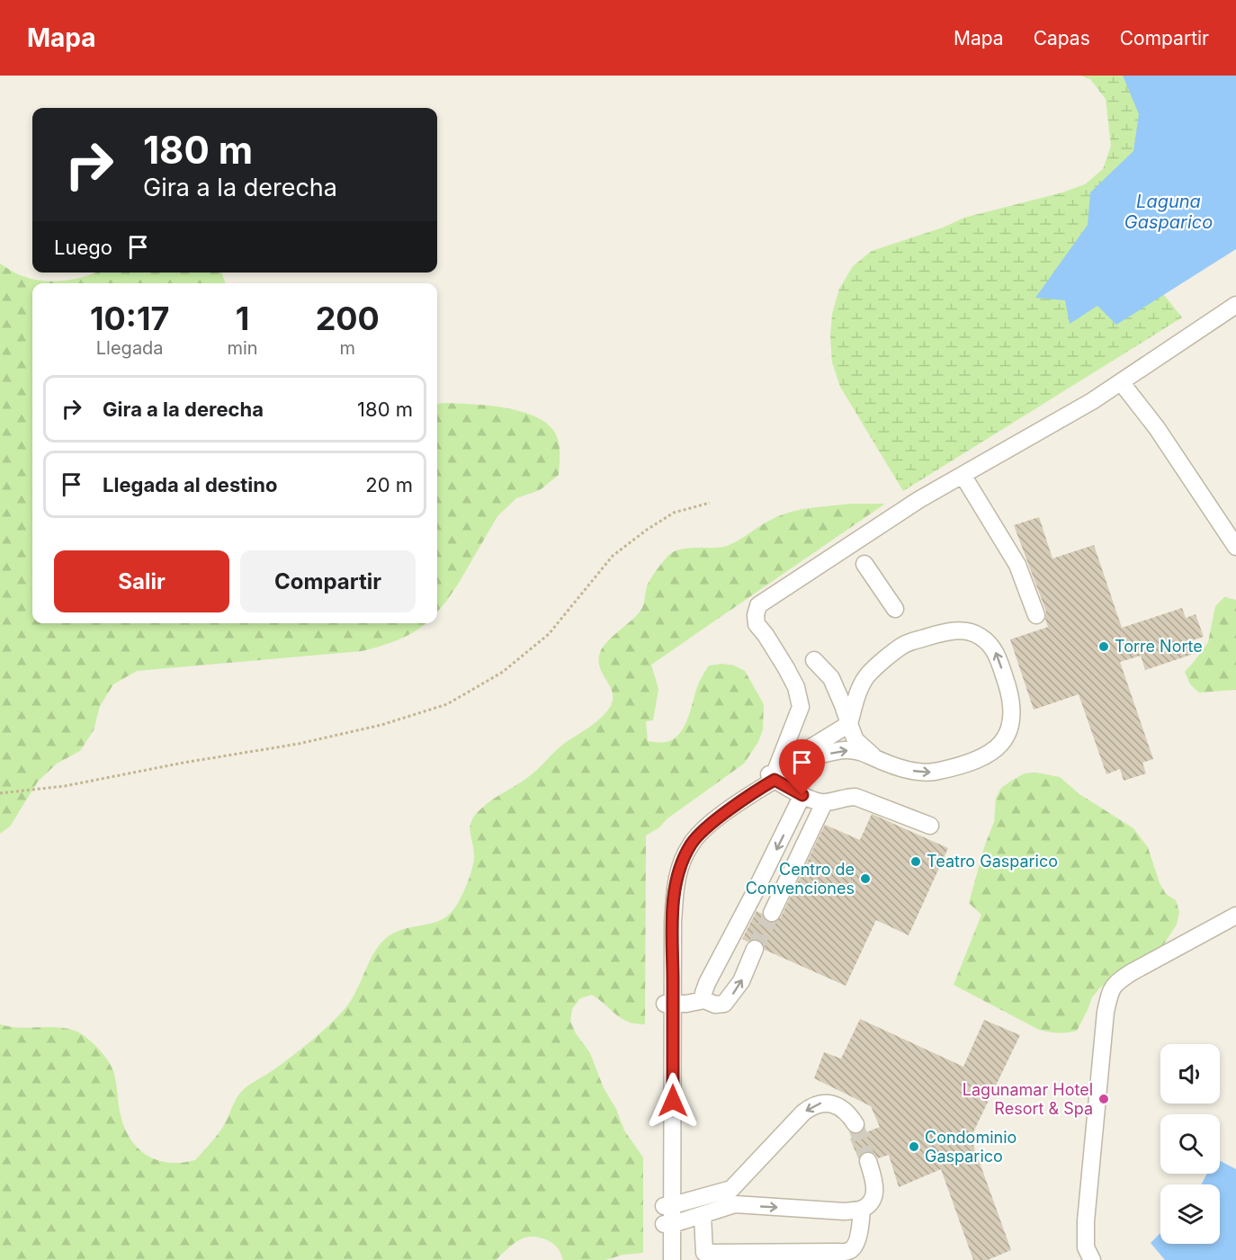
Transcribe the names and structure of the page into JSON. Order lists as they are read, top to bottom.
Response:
{
  "water": ["Laguna Gasparico"],
  "places": [
    "Torre Norte",
    "Teatro Gasparico",
    "Centro de Convenciones",
    "Lagunamar Hotel Resort & Spa",
    "Condominio Gasparico"
  ],
  "page": {
    "header": "Mapa",
    "nav": ["Mapa", "Capas", "Compartir"],
    "turn": ["180 m", "Gira a la derecha"],
    "then": "Luego",
    "eta": [
      "10:17",
      "Llegada",
      "1",
      "min",
      "200",
      "m"
    ],
    "list": [
      {
        "name": "Gira a la derecha",
        "value": "180 m"
      },
      {
        "name": "Llegada al destino",
        "value": "20 m"
      }
    ],
    "buttons": ["Salir", "Compartir"]
  }
}
